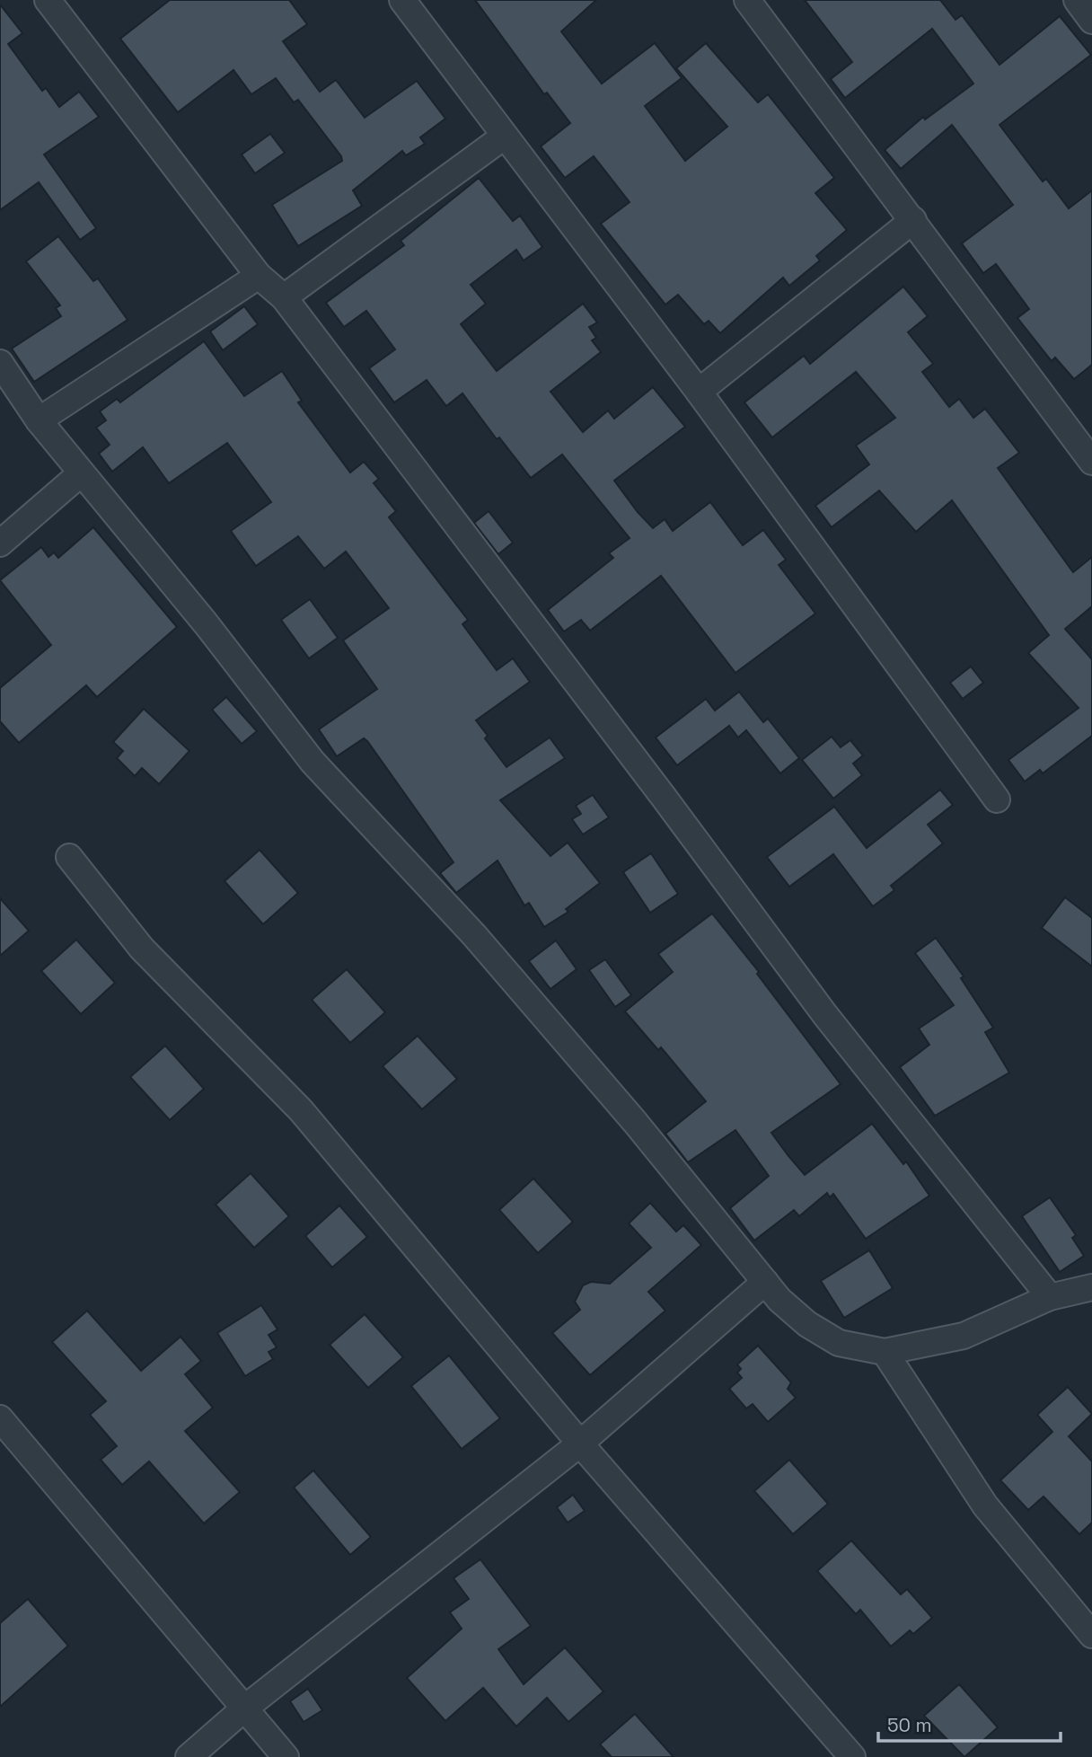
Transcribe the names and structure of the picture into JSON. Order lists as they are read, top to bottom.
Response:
{
  "scale_bar": "50 m"
}
